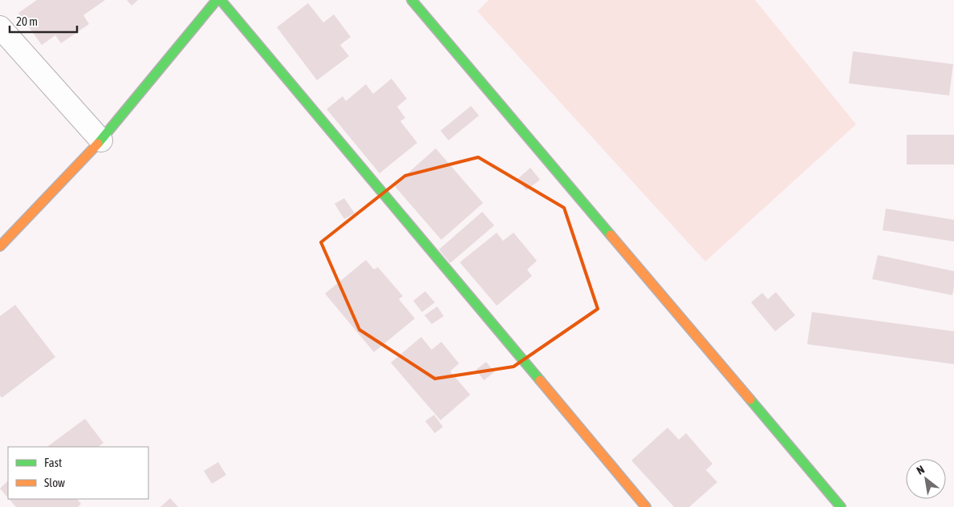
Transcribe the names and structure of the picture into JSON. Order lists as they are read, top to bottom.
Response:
{
  "legend": ["Fast", "Slow"],
  "scale_bar": "20 m",
  "north": "top left"
}
